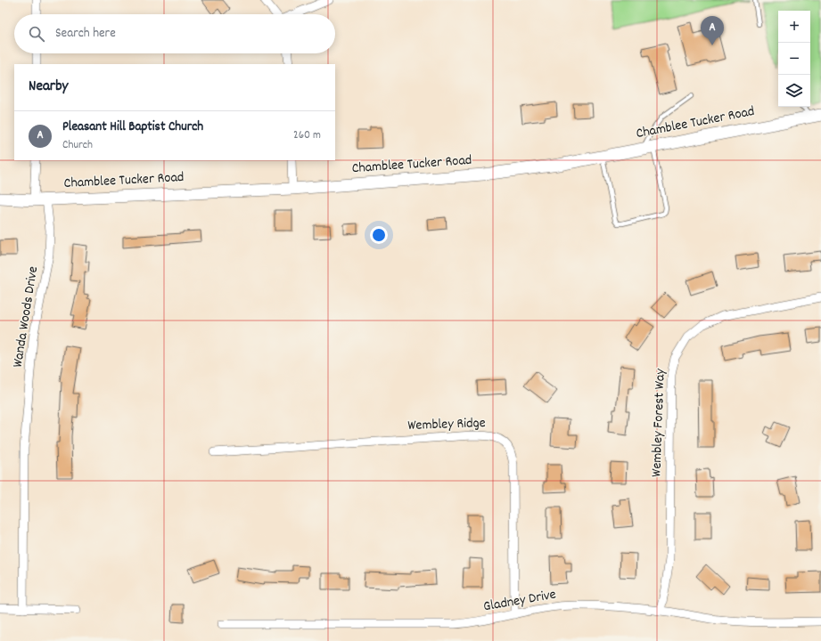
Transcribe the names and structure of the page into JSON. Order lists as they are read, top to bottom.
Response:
{
  "streets": {
    "main road": ["Chamblee Tucker Road"],
    "street": [
      "Wanda Woods Drive",
      "Wembley Forest Way",
      "Wembley Ridge",
      "Gladney Drive"
    ]
  },
  "crossings": [
    ["Chamblee Tucker Road", "Wanda Woods Drive"],
    ["Wembley Forest Way", "Gladney Drive"],
    ["Wembley Ridge", "Gladney Drive"]
  ],
  "page": {
    "map_buttons": ["+", "−"],
    "search": "Search here",
    "pins": "A",
    "heading": "Nearby",
    "list": [
      {
        "mark": "A",
        "name": "Pleasant Hill Baptist Church",
        "note": "Church",
        "value": "260 m"
      }
    ]
  }
}
